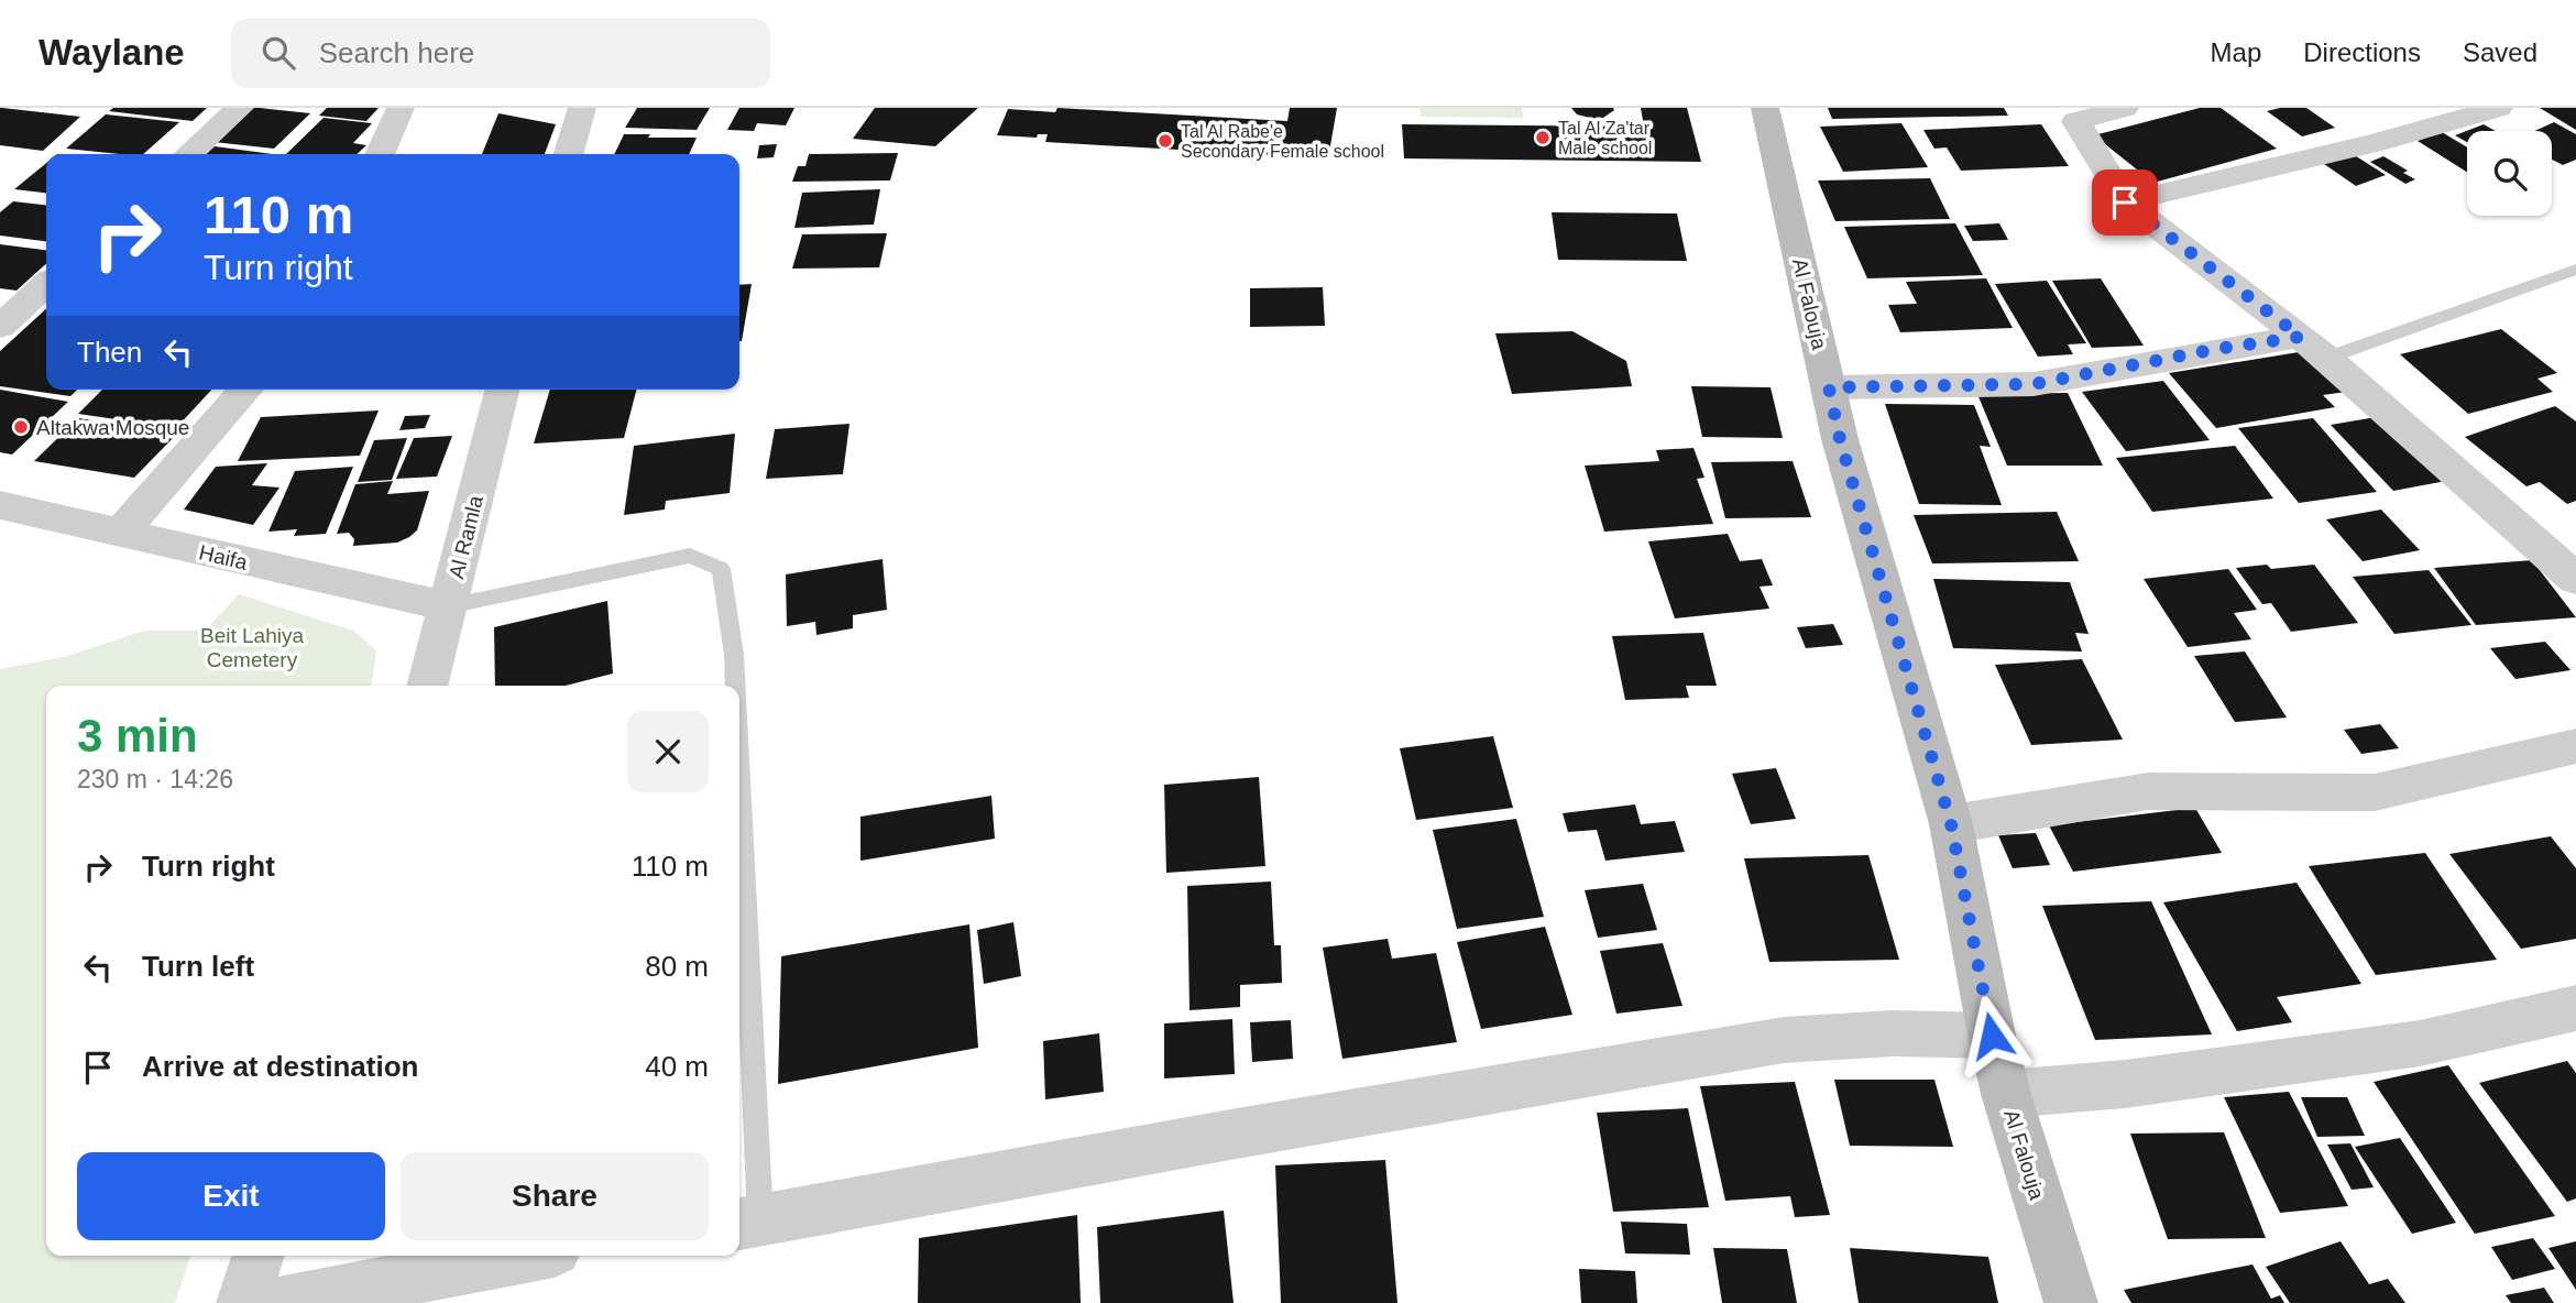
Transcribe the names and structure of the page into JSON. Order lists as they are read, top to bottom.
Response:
{
  "streets": {
    "main road": ["Al Falouja"],
    "street": ["Al Ramla", "Haifa"]
  },
  "crossings": [
    ["Al Ramla", "Haifa"]
  ],
  "parks": ["Beit Lahiya Cemetery"],
  "places": ["Tal Al Za'tar Male school", "Tal Al Rabe'e Secondary Female school", "Altakwa Mosque"],
  "page": {
    "header": "Waylane",
    "search": "Search here",
    "nav": ["Map", "Directions", "Saved"],
    "turn": ["110 m", "Turn right"],
    "then": "Then",
    "heading": ["3 min", "230 m · 14:26"],
    "list": [
      {
        "name": "Turn right",
        "value": "110 m"
      },
      {
        "name": "Turn left",
        "value": "80 m"
      },
      {
        "name": "Arrive at destination",
        "value": "40 m"
      }
    ],
    "buttons": ["Exit", "Share"]
  }
}
